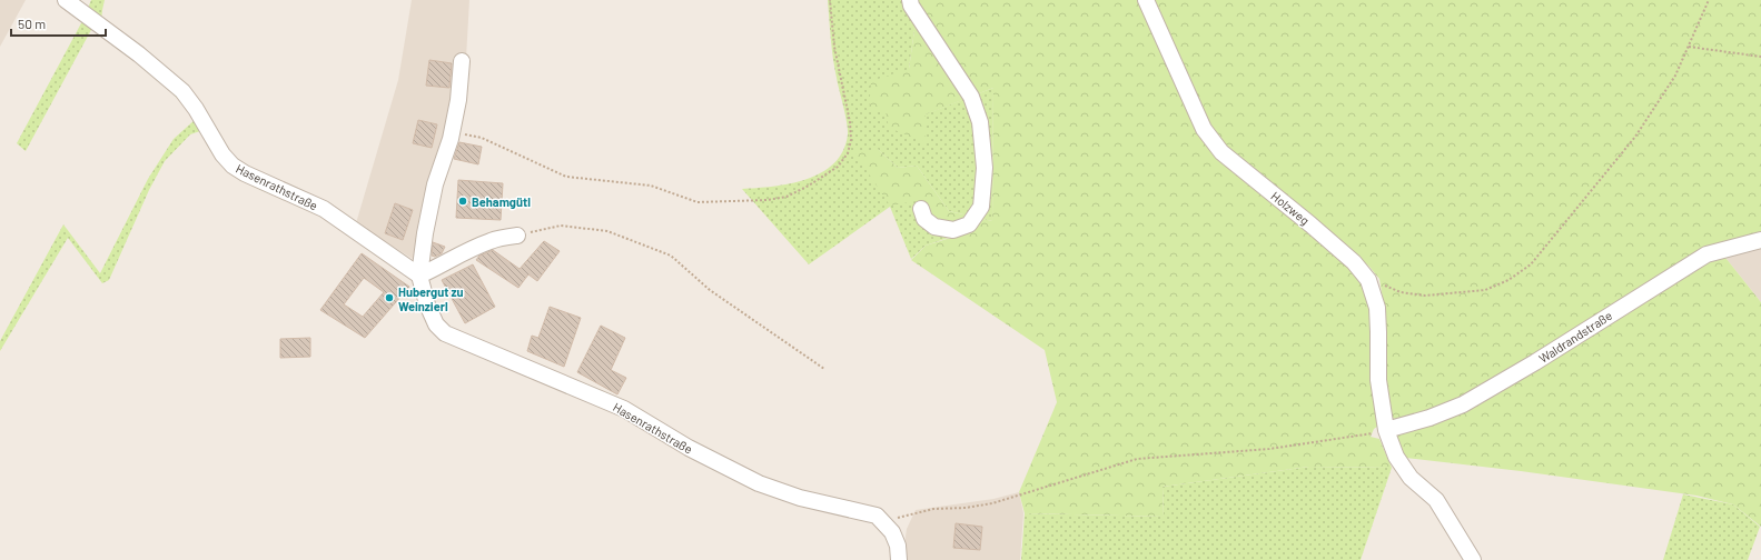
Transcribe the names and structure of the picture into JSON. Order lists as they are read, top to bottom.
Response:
{
  "streets": {
    "street": ["Hasenrathstraße", "Holzweg", "Waldrandstraße"]
  },
  "crossings": [
    ["Holzweg", "Waldrandstraße"]
  ],
  "places": ["Behamgütl", "Hubergut zu Weinzierl"],
  "scale_bar": "50 m"
}
